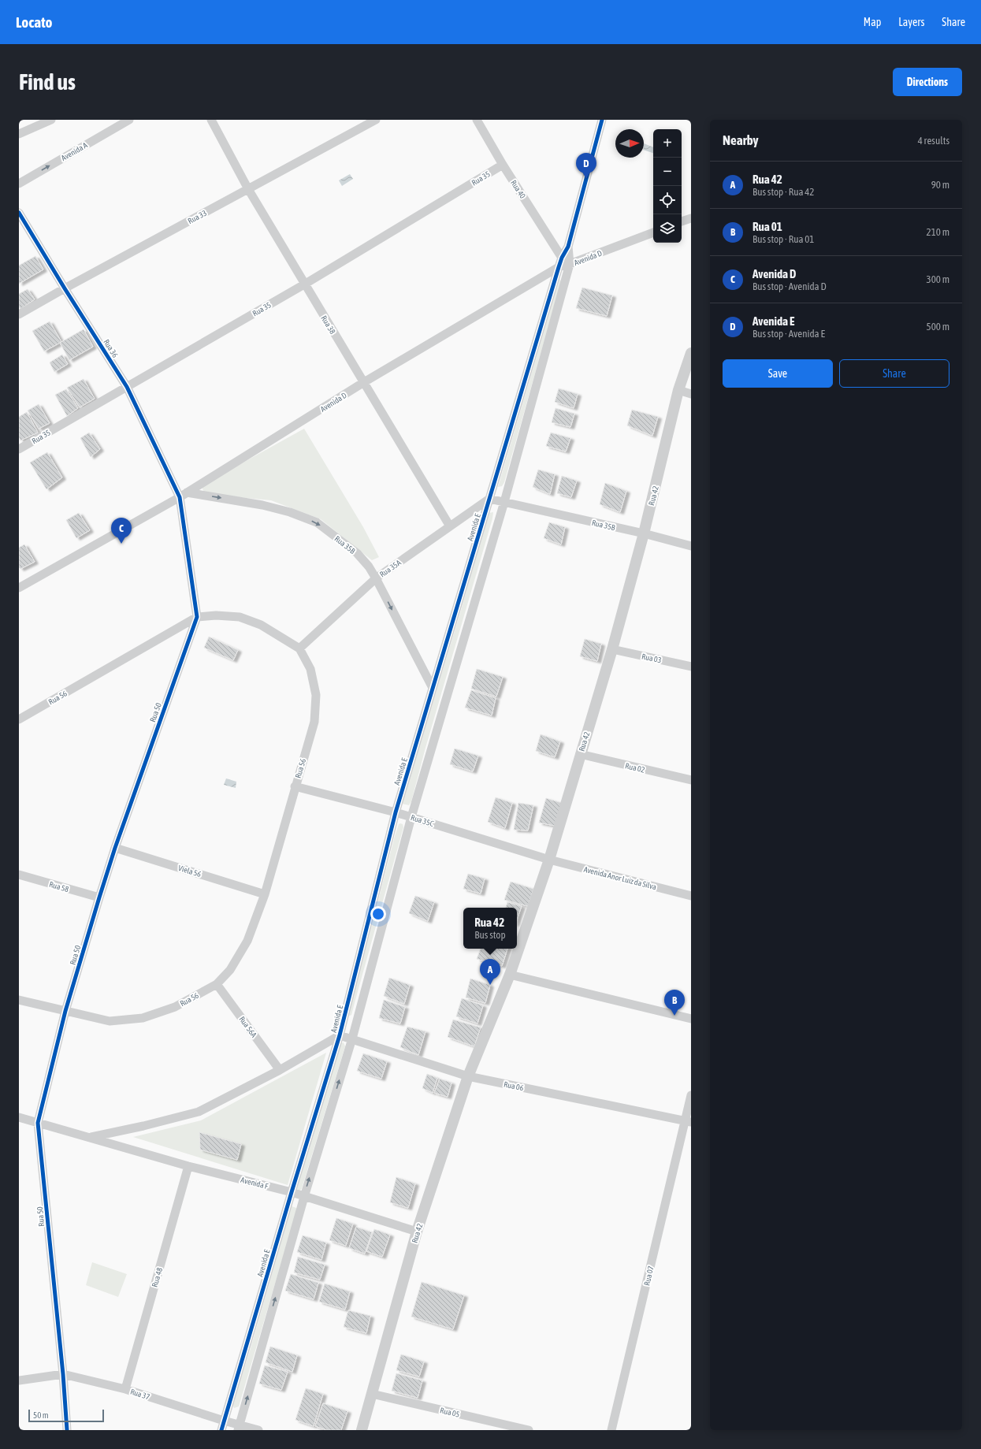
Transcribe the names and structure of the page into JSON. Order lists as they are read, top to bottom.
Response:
{
  "streets": {
    "street": [
      "Avenida A",
      "Rua 35",
      "Rua 40",
      "Rua 33",
      "Avenida D",
      "Rua 38",
      "Rua 36",
      "Rua 42",
      "Rua 35B",
      "Avenida E",
      "Rua 35A",
      "Rua 03",
      "Rua 56",
      "Rua 50",
      "Rua 02",
      "Rua 35C",
      "Viela 56",
      "Avenida Anor Luiz da Silva",
      "Rua 58",
      "Rua 56A",
      "Rua 06",
      "Avenida F",
      "Rua 07",
      "Rua 48",
      "Rua 37",
      "Rua 05"
    ]
  },
  "crossings": [
    ["Rua 35", "Rua 40"],
    ["Rua 35", "Rua 38"],
    ["Rua 35", "Rua 36"],
    ["Rua 40", "Avenida E"],
    ["Rua 33", "Rua 38"],
    ["Rua 33", "Rua 36"],
    ["Avenida D", "Rua 38"],
    ["Avenida D", "Rua 36"],
    ["Avenida D", "Rua 35B"],
    ["Avenida D", "Avenida E"],
    ["Avenida D", "Rua 50"],
    ["Rua 38", "Rua 35A"],
    ["Rua 36", "Rua 35B"],
    ["Rua 36", "Rua 50"],
    ["Rua 42", "Rua 35B"],
    ["Rua 42", "Rua 03"],
    ["Rua 42", "Rua 02"],
    ["Rua 42", "Rua 35C"],
    ["Rua 42", "Avenida Anor Luiz da Silva"],
    ["Rua 42", "Rua 06"],
    ["Rua 42", "Avenida F"],
    ["Rua 42", "Rua 05"],
    ["Rua 35B", "Avenida E"],
    ["Rua 35B", "Rua 35A"],
    ["Rua 35B", "Rua 50"],
    ["Avenida E", "Rua 35A"],
    ["Avenida E", "Rua 35C"],
    ["Avenida E", "Rua 06"],
    ["Avenida E", "Avenida F"],
    ["Avenida E", "Rua 37"],
    ["Rua 35A", "Rua 56"],
    ["Rua 56", "Rua 50"],
    ["Rua 56", "Rua 35C"],
    ["Rua 56", "Viela 56"],
    ["Rua 56", "Rua 56A"],
    ["Rua 50", "Viela 56"],
    ["Rua 50", "Rua 58"],
    ["Rua 50", "Avenida F"],
    ["Rua 50", "Rua 37"],
    ["Rua 35C", "Avenida Anor Luiz da Silva"],
    ["Rua 56A", "Avenida F"],
    ["Rua 06", "Avenida F"],
    ["Rua 06", "Rua 07"],
    ["Avenida F", "Rua 48"],
    ["Rua 48", "Rua 37"]
  ],
  "one_way": ["Avenida A", "Rua 35B"],
  "scale_bar": "50 m",
  "north": "right",
  "page": {
    "header": "Locato",
    "nav": ["Map", "Layers", "Share"],
    "buttons": [
      "Directions",
      ["Save", "Share"]
    ],
    "title": "Find us",
    "heading": ["Nearby", "4 results"],
    "map_buttons": ["+", "−"],
    "pins": [
      "D",
      "C",
      "A",
      "B"
    ],
    "list": [
      {
        "mark": "A",
        "name": "Rua 42",
        "note": "Bus stop · Rua 42",
        "value": "90 m"
      },
      {
        "mark": "B",
        "name": "Rua 01",
        "note": "Bus stop · Rua 01",
        "value": "210 m"
      },
      {
        "mark": "C",
        "name": "Avenida D",
        "note": "Bus stop · Avenida D",
        "value": "300 m"
      },
      {
        "mark": "D",
        "name": "Avenida E",
        "note": "Bus stop · Avenida E",
        "value": "500 m"
      }
    ],
    "popup": ["Rua 42", "Bus stop"],
    "scale": "50 m"
  }
}
